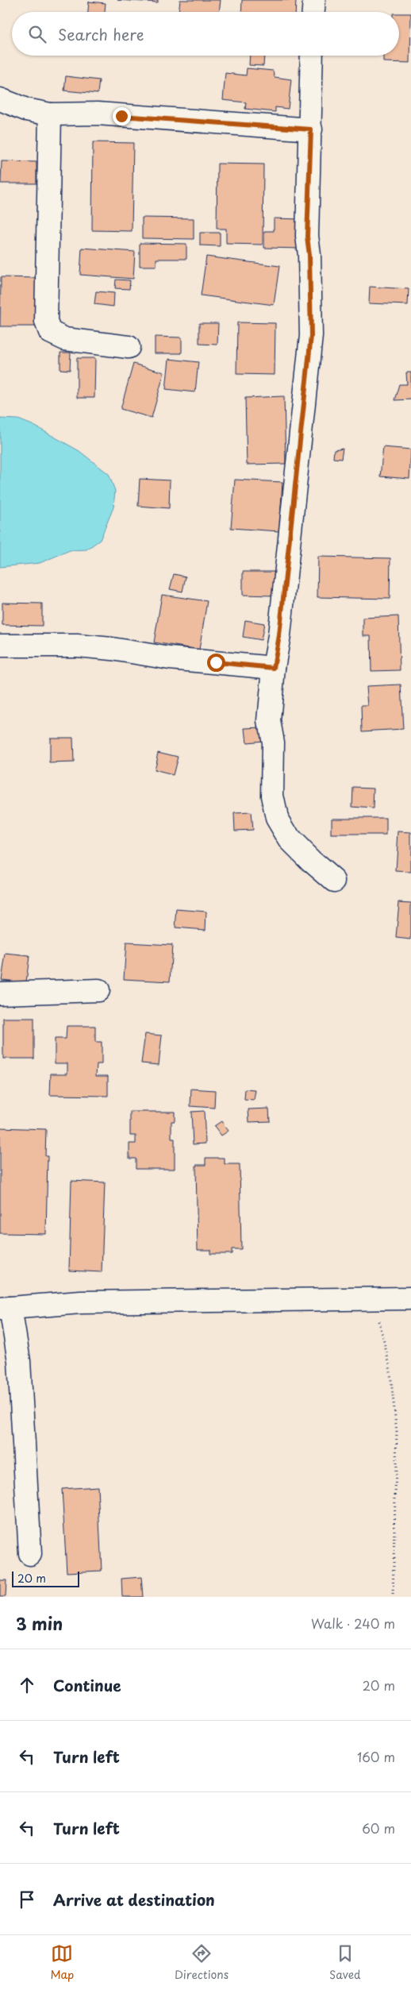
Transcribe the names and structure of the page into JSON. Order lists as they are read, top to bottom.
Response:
{
  "scale_bar": "20 m",
  "page": {
    "search": "Search here",
    "scale": "20 m",
    "heading": ["3 min", "Walk · 240 m"],
    "list": [
      ["Continue", "20 m"],
      ["Turn left", "160 m"],
      ["Turn left", "60 m"],
      "Arrive at destination"
    ],
    "nav": ["Map", "Directions", "Saved"]
  }
}
